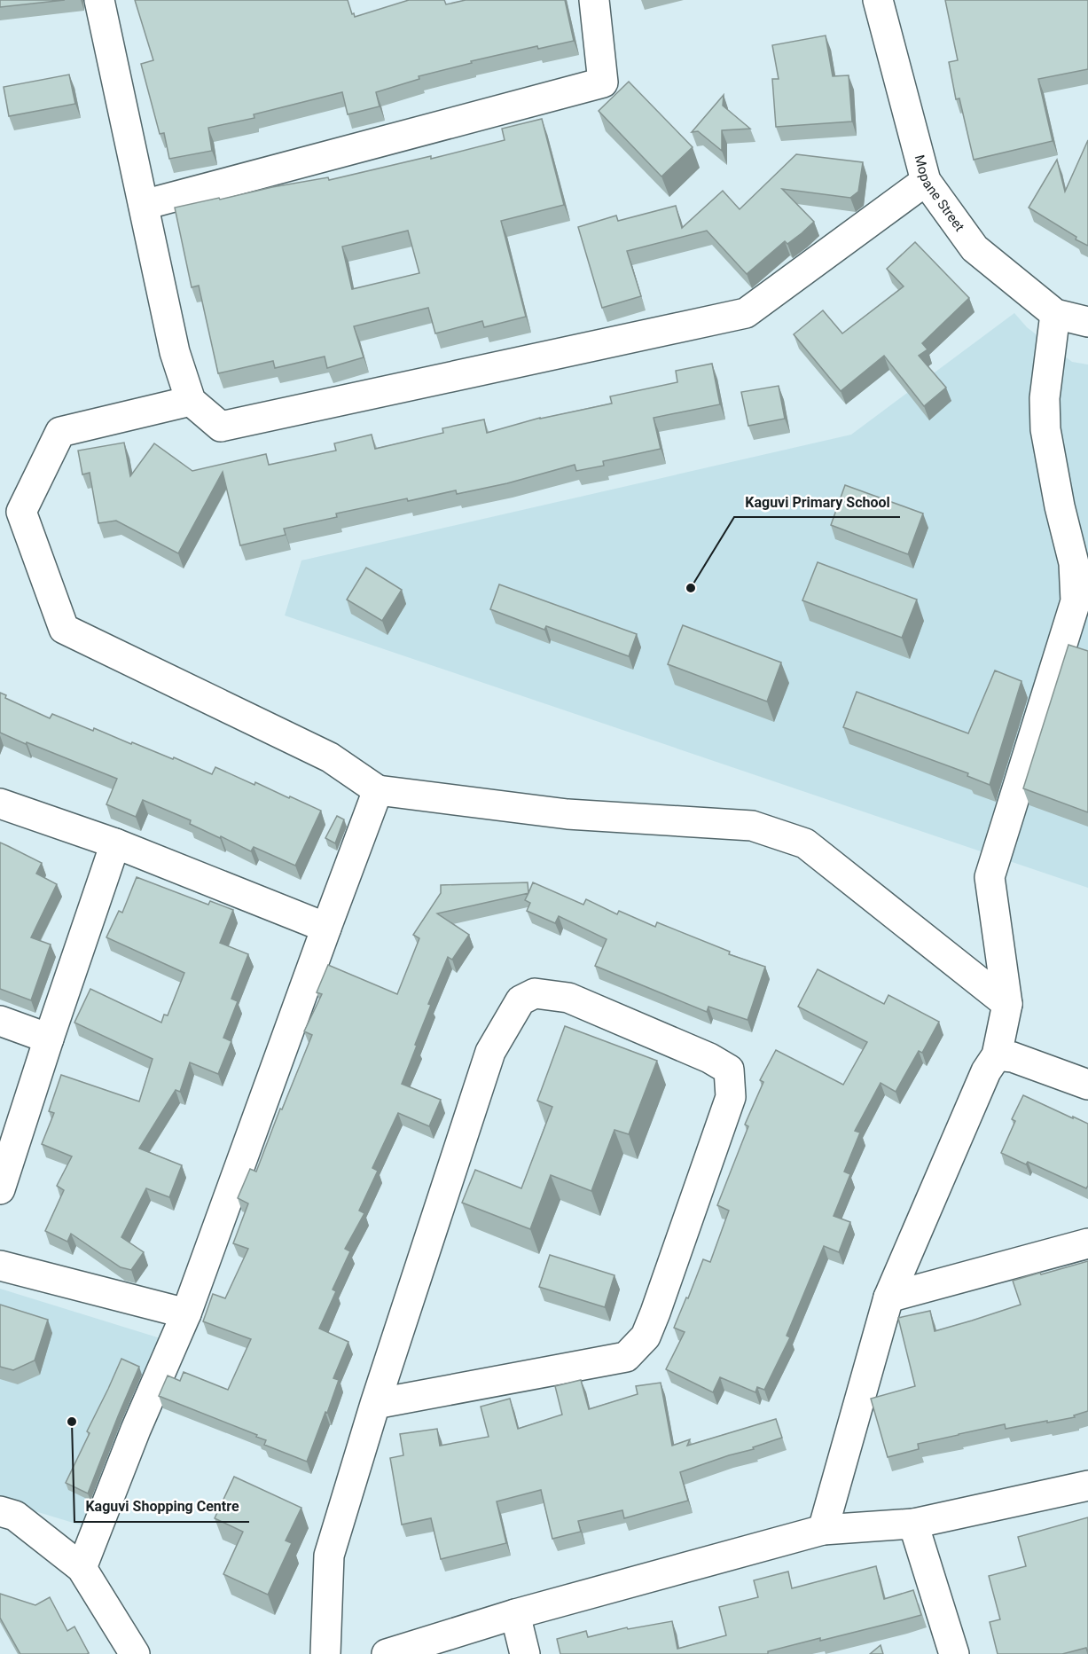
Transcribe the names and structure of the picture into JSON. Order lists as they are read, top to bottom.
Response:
{
  "streets": {
    "street": ["Mopane Street"]
  },
  "places": ["Kaguvi Primary School", "Kaguvi Shopping Centre"]
}
